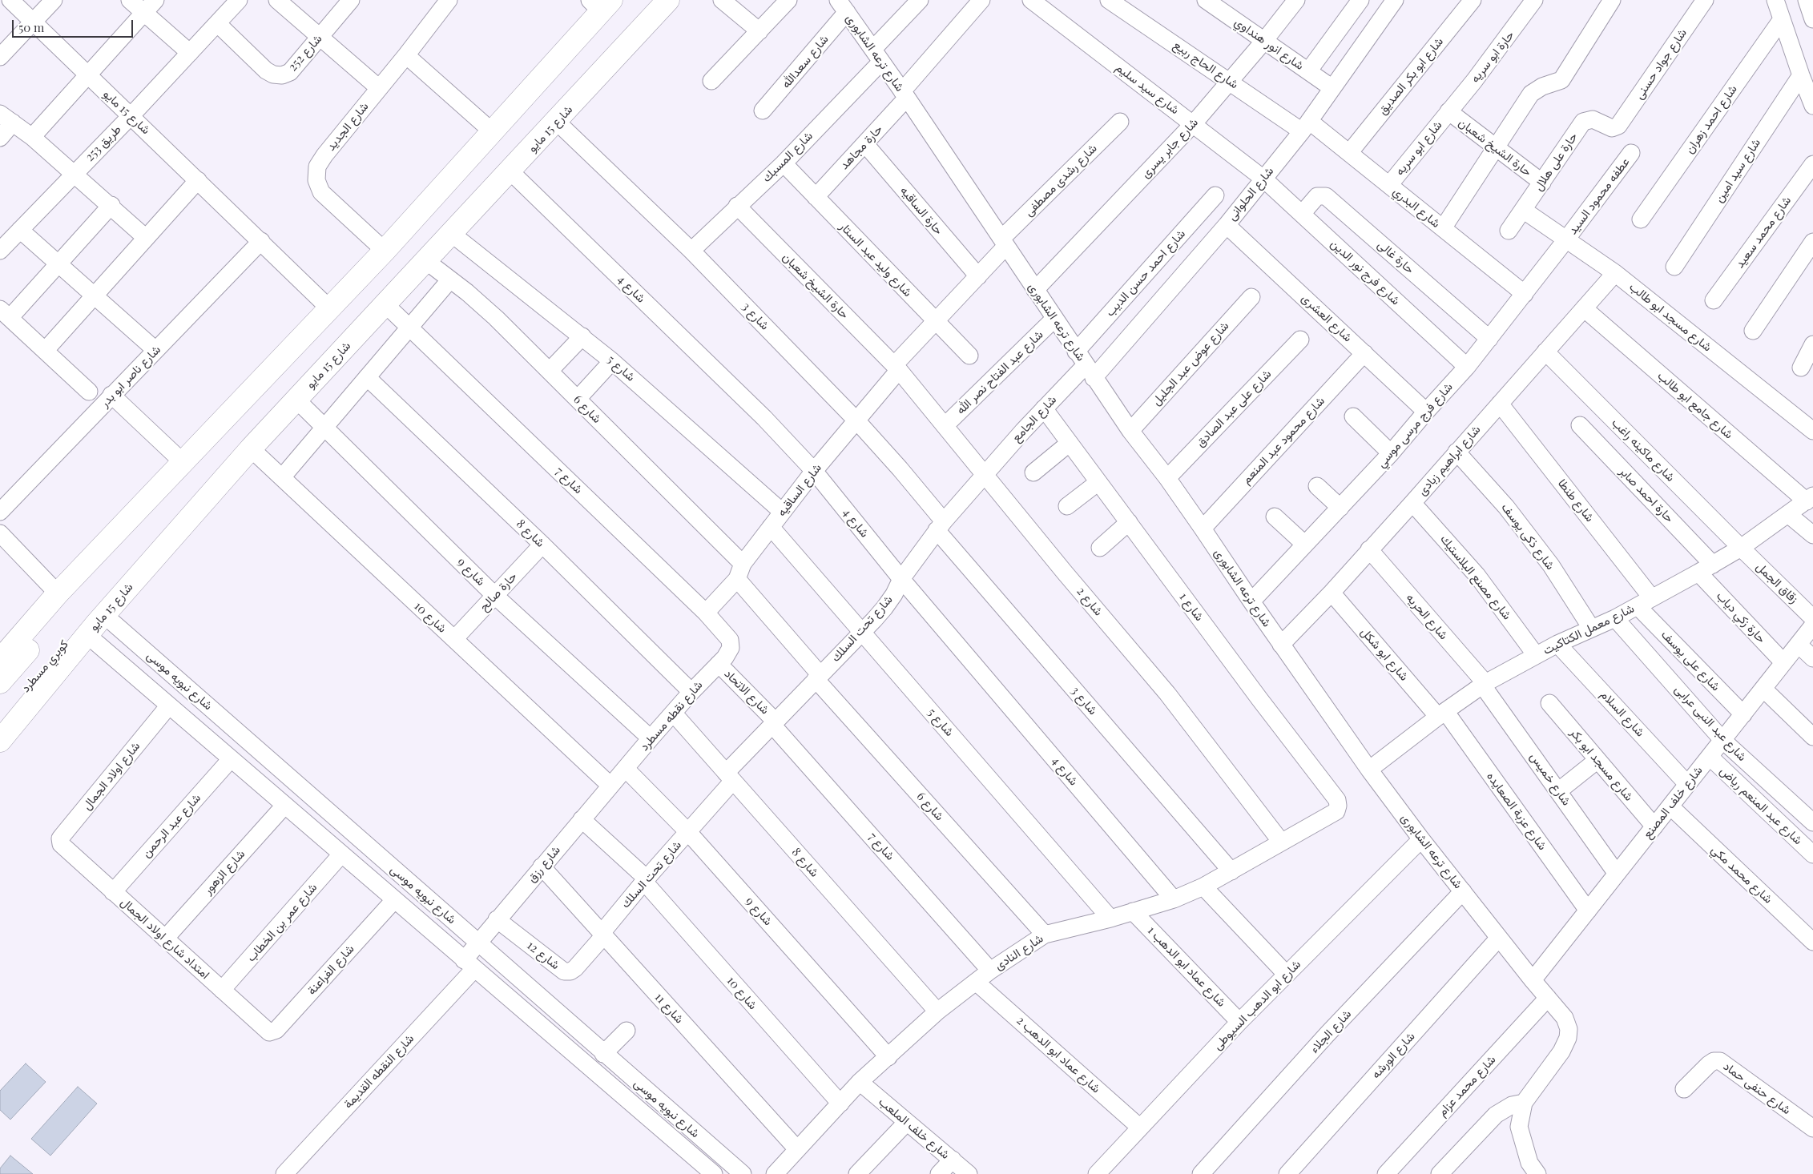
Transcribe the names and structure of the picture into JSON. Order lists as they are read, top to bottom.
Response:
{
  "streets": {
    "main road": ["شارع 15 مايو", "كوبري مسطرد"],
    "street": [
      "شارع انور هنداوي",
      "شارع 252",
      "شارع ترعه الشابورى",
      "حارة ابو سريه",
      "شارع سعدالله",
      "شارع جواد حسنى",
      "شارع الحاج ربيع",
      "شارع ابو بكر الصديق",
      "شارع سيد سليم",
      "شارع احمد زهران",
      "شارع الجديد",
      "طريق 253",
      "حارة مجاهد",
      "حارة الشيخ شعبان",
      "شارع جابر يسرى",
      "شارع ابو سريه",
      "شارع المسبك",
      "حارة على هلال",
      "شارع سيد امين",
      "شارع رشدى مصطفى",
      "شارع الحلوانى",
      "عطفه محمود السيد",
      "شارع البدري",
      "حارة الساقيه",
      "شارع محمد سعيد",
      "حارة غالى",
      "شارع وليد عبد الستار",
      "شارع فرج نور الدين",
      "شارع احمد حسن الديب",
      "شارع 4",
      "شارع 3",
      "شارع مسجد ابو طالب",
      "شارع العشرى",
      "شارع عوض عبد الجليل",
      "شارع 5",
      "شارع عبد الفتاح نصر الله",
      "شارع ناصر ابو بدر",
      "شارع جامع ابو طالب",
      "شارع على عبد الصادق",
      "شارع 6",
      "شارع الجامع",
      "شارع فرج مرسى موسي",
      "شارع محمود عبد المنعم",
      "شارع ماكينه راغب",
      "شارع ابراهيم زبادى",
      "شارع 7",
      "شارع الساقيه",
      "حارة احمد صابر",
      "شارع طنطا",
      "شارع 8",
      "شارع ذكى يوسف",
      "شارع 9",
      "شارع مصنع البلاستيك",
      "زقاق الجمل",
      "حارة صالح",
      "شارع 2",
      "شارع 1",
      "شارع الحريه",
      "شارع 10",
      "حارة زكي دياب",
      "شارع تحت السلك",
      "شارع معمل الكتاكيت",
      "شارع ابو شكل",
      "شارع على يوسف",
      "شارع نبويه موسى",
      "شارع الاتحاد",
      "شارع السلام",
      "شارع نقطه مسطرد",
      "شارع عبد النبى عرابى",
      "شارع مسجد ابو بكر",
      "شارع اولاد الجمال",
      "شارع خميس",
      "شارع خلف المصنع",
      "شارع عبد المنعم رياض",
      "شارع عزبة الصعايده",
      "شارع عبد الرحمن",
      "شارع رزق",
      "شارع الزهور",
      "شارع محمد مكي",
      "شارع عمر بن الخطاب",
      "امتداد شارع اولاد الجمال",
      "شارع النادى",
      "شارع 12",
      "شارع عماد ابو الدهب 1",
      "شارع الفراعنة",
      "شارع ابو الدهب السيوطى",
      "شارع 11",
      "شارع الجلاء",
      "شارع عماد ابو الدهب 2",
      "شارع الورشه",
      "شارع النقطه القديمة",
      "شارع محمد عزام",
      "شارع حنفى حماد",
      "شارع خلف الملعب"
    ]
  },
  "crossings": [
    ["شارع انور هنداوي", "شارع جابر يسرى"],
    ["شارع انور هنداوي", "شارع الحلوانى"],
    ["شارع 252", "طريق 253"],
    ["شارع ترعه الشابورى", "شارع سعدالله"],
    ["شارع ترعه الشابورى", "حارة مجاهد"],
    ["شارع ترعه الشابورى", "شارع جابر يسرى"],
    ["شارع ترعه الشابورى", "شارع المسبك"],
    ["شارع ترعه الشابورى", "شارع رشدى مصطفى"],
    ["شارع ترعه الشابورى", "شارع الحلوانى"],
    ["شارع ترعه الشابورى", "شارع احمد حسن الديب"],
    ["شارع ترعه الشابورى", "شارع عوض عبد الجليل"],
    ["شارع ترعه الشابورى", "شارع عبد الفتاح نصر الله"],
    ["شارع ترعه الشابورى", "شارع على عبد الصادق"],
    ["شارع ترعه الشابورى", "شارع الجامع"],
    ["شارع ترعه الشابورى", "شارع فرج مرسى موسي"],
    ["شارع ترعه الشابورى", "شارع محمود عبد المنعم"],
    ["شارع ترعه الشابورى", "شارع ابراهيم زبادى"],
    ["شارع ترعه الشابورى", "شارع الساقيه"],
    ["شارع ترعه الشابورى", "شارع معمل الكتاكيت"],
    ["شارع ترعه الشابورى", "شارع خلف المصنع"],
    ["شارع ترعه الشابورى", "شارع ابو الدهب السيوطى"],
    ["شارع ترعه الشابورى", "شارع الجلاء"],
    ["شارع ترعه الشابورى", "شارع الورشه"],
    ["شارع ترعه الشابورى", "شارع محمد عزام"],
    ["حارة ابو سريه", "حارة الشيخ شعبان"],
    ["حارة ابو سريه", "شارع ابو سريه"],
    ["شارع جواد حسنى", "حارة على هلال"],
    ["شارع الحاج ربيع", "شارع جابر يسرى"],
    ["شارع الحاج ربيع", "شارع الحلوانى"],
    ["شارع الحاج ربيع", "شارع البدري"],
    ["شارع ابو بكر الصديق", "شارع البدري"],
    ["شارع سيد سليم", "شارع جابر يسرى"],
    ["شارع سيد سليم", "شارع الحلوانى"],
    ["شارع سيد سليم", "شارع فرج نور الدين"],
    ["شارع 15 مايو", "طريق 253"],
    ["شارع 15 مايو", "شارع 4"],
    ["شارع 15 مايو", "شارع 3"],
    ["شارع 15 مايو", "شارع 5"],
    ["شارع 15 مايو", "شارع ناصر ابو بدر"],
    ["شارع 15 مايو", "شارع 6"],
    ["شارع 15 مايو", "شارع 7"],
    ["شارع 15 مايو", "شارع 9"],
    ["شارع 15 مايو", "شارع 10"],
    ["شارع 15 مايو", "كوبري مسطرد"],
    ["شارع 15 مايو", "شارع نبويه موسى"],
    ["حارة مجاهد", "حارة الساقيه"],
    ["حارة مجاهد", "شارع وليد عبد الستار"],
    ["حارة الشيخ شعبان", "شارع ابو سريه"],
    ["حارة الشيخ شعبان", "شارع المسبك"],
    ["حارة الشيخ شعبان", "حارة على هلال"],
    ["حارة الشيخ شعبان", "شارع الساقيه"],
    ["حارة الشيخ شعبان", "شارع 2"],
    ["شارع ابو سريه", "شارع البدري"],
    ["شارع المسبك", "شارع وليد عبد الستار"],
    ["شارع المسبك", "شارع 3"],
    ["حارة على هلال", "شارع مسجد ابو طالب"],
    ["شارع رشدى مصطفى", "شارع الساقيه"],
    ["شارع الحلوانى", "شارع البدري"],
    ["شارع الحلوانى", "شارع فرج نور الدين"],
    ["شارع الحلوانى", "شارع احمد حسن الديب"],
    ["شارع الحلوانى", "شارع العشرى"],
    ["شارع الحلوانى", "شارع الجامع"],
    ["عطفه محمود السيد", "شارع مسجد ابو طالب"],
    ["عطفه محمود السيد", "شارع فرج مرسى موسي"],
    ["شارع البدري", "شارع فرج مرسى موسي"],
    ["حارة الساقيه", "شارع الساقيه"],
    ["حارة غالى", "شارع فرج نور الدين"],
    ["حارة غالى", "شارع فرج مرسى موسي"],
    ["شارع وليد عبد الستار", "شارع الساقيه"],
    ["شارع فرج نور الدين", "شارع فرج مرسى موسي"],
    ["شارع احمد حسن الديب", "شارع الجامع"],
    ["شارع 4", "شارع الساقيه"],
    ["شارع 4", "شارع تحت السلك"],
    ["شارع 4", "شارع النادى"],
    ["شارع 3", "شارع الساقيه"],
    ["شارع 3", "شارع تحت السلك"],
    ["شارع 3", "شارع النادى"],
    ["شارع مسجد ابو طالب", "شارع فرج مرسى موسي"],
    ["شارع مسجد ابو طالب", "شارع ابراهيم زبادى"],
    ["شارع العشرى", "شارع فرج مرسى موسي"],
    ["شارع العشرى", "شارع محمود عبد المنعم"],
    ["شارع 5", "شارع الساقيه"],
    ["شارع 5", "شارع تحت السلك"],
    ["شارع 5", "شارع النادى"],
    ["شارع عبد الفتاح نصر الله", "شارع 2"],
    ["شارع جامع ابو طالب", "شارع ابراهيم زبادى"],
    ["شارع جامع ابو طالب", "شارع معمل الكتاكيت"],
    ["شارع 6", "شارع الساقيه"],
    ["شارع 6", "شارع تحت السلك"],
    ["شارع 6", "شارع النادى"],
    ["شارع الجامع", "شارع 2"],
    ["شارع الجامع", "شارع 1"],
    ["شارع الجامع", "شارع تحت السلك"],
    ["شارع ماكينه راغب", "شارع ابراهيم زبادى"],
    ["شارع ماكينه راغب", "زقاق الجمل"],
    ["شارع ماكينه راغب", "شارع معمل الكتاكيت"],
    ["شارع ابراهيم زبادى", "شارع طنطا"],
    ["شارع ابراهيم زبادى", "شارع ذكى يوسف"],
    ["شارع ابراهيم زبادى", "شارع مصنع البلاستيك"],
    ["شارع ابراهيم زبادى", "شارع الحريه"],
    ["شارع ابراهيم زبادى", "شارع ابو شكل"],
    ["شارع 7", "شارع الساقيه"],
    ["شارع 7", "شارع تحت السلك"],
    ["شارع 7", "شارع الاتحاد"],
    ["شارع 7", "شارع نقطه مسطرد"],
    ["شارع 7", "شارع النادى"],
    ["شارع الساقيه", "شارع 2"],
    ["حارة احمد صابر", "حارة زكي دياب"],
    ["حارة احمد صابر", "شارع معمل الكتاكيت"],
    ["شارع طنطا", "شارع معمل الكتاكيت"],
    ["شارع 8", "حارة صالح"],
    ["شارع 8", "شارع تحت السلك"],
    ["شارع 8", "شارع نقطه مسطرد"],
    ["شارع 8", "شارع النادى"],
    ["شارع ذكى يوسف", "شارع معمل الكتاكيت"],
    ["شارع 9", "حارة صالح"],
    ["شارع 9", "شارع تحت السلك"],
    ["شارع 9", "شارع نقطه مسطرد"],
    ["شارع 9", "شارع رزق"],
    ["شارع 9", "شارع النادى"],
    ["شارع مصنع البلاستيك", "شارع معمل الكتاكيت"],
    ["زقاق الجمل", "شارع معمل الكتاكيت"],
    ["حارة صالح", "شارع 10"],
    ["شارع 2", "شارع تحت السلك"],
    ["شارع 2", "شارع النادى"],
    ["شارع 1", "شارع النادى"],
    ["شارع الحريه", "شارع معمل الكتاكيت"],
    ["شارع الحريه", "شارع خميس"],
    ["شارع 10", "شارع تحت السلك"],
    ["شارع 10", "شارع رزق"],
    ["شارع 10", "شارع النادى"],
    ["حارة زكي دياب", "شارع معمل الكتاكيت"],
    ["حارة زكي دياب", "شارع خلف المصنع"],
    ["شارع تحت السلك", "شارع الاتحاد"],
    ["شارع تحت السلك", "شارع 12"],
    ["شارع تحت السلك", "شارع 11"],
    ["شارع معمل الكتاكيت", "شارع ابو شكل"],
    ["شارع معمل الكتاكيت", "شارع على يوسف"],
    ["شارع معمل الكتاكيت", "شارع السلام"],
    ["شارع معمل الكتاكيت", "شارع عبد النبى عرابى"],
    ["شارع معمل الكتاكيت", "شارع خميس"],
    ["شارع معمل الكتاكيت", "شارع عزبة الصعايده"],
    ["شارع ابو شكل", "شارع عزبة الصعايده"],
    ["شارع على يوسف", "شارع خلف المصنع"],
    ["كوبري مسطرد", "شارع نبويه موسى"],
    ["شارع نبويه موسى", "شارع اولاد الجمال"],
    ["شارع نبويه موسى", "شارع عبد الرحمن"],
    ["شارع نبويه موسى", "شارع رزق"],
    ["شارع نبويه موسى", "شارع الزهور"],
    ["شارع نبويه موسى", "شارع عمر بن الخطاب"],
    ["شارع نبويه موسى", "شارع الفراعنة"],
    ["شارع نبويه موسى", "شارع النقطه القديمة"],
    ["شارع الاتحاد", "شارع نقطه مسطرد"],
    ["شارع السلام", "شارع خلف المصنع"],
    ["شارع نقطه مسطرد", "شارع رزق"],
    ["شارع عبد النبى عرابى", "شارع خلف المصنع"],
    ["شارع مسجد ابو بكر", "شارع خلف المصنع"],
    ["شارع اولاد الجمال", "امتداد شارع اولاد الجمال"],
    ["شارع خميس", "شارع خلف المصنع"],
    ["شارع خلف المصنع", "شارع عبد المنعم رياض"],
    ["شارع خلف المصنع", "شارع عزبة الصعايده"],
    ["شارع خلف المصنع", "شارع محمد مكي"],
    ["شارع عبد الرحمن", "امتداد شارع اولاد الجمال"],
    ["شارع رزق", "شارع 12"],
    ["شارع رزق", "شارع 11"],
    ["شارع رزق", "شارع النقطه القديمة"],
    ["شارع الزهور", "امتداد شارع اولاد الجمال"],
    ["شارع عمر بن الخطاب", "امتداد شارع اولاد الجمال"],
    ["امتداد شارع اولاد الجمال", "شارع الفراعنة"],
    ["شارع النادى", "شارع عماد ابو الدهب 1"],
    ["شارع النادى", "شارع 11"],
    ["شارع النادى", "شارع عماد ابو الدهب 2"],
    ["شارع النادى", "شارع خلف الملعب"],
    ["شارع 12", "شارع 11"],
    ["شارع عماد ابو الدهب 1", "شارع ابو الدهب السيوطى"],
    ["شارع ابو الدهب السيوطى", "شارع عماد ابو الدهب 2"]
  ],
  "scale_bar": "50 m"
}
